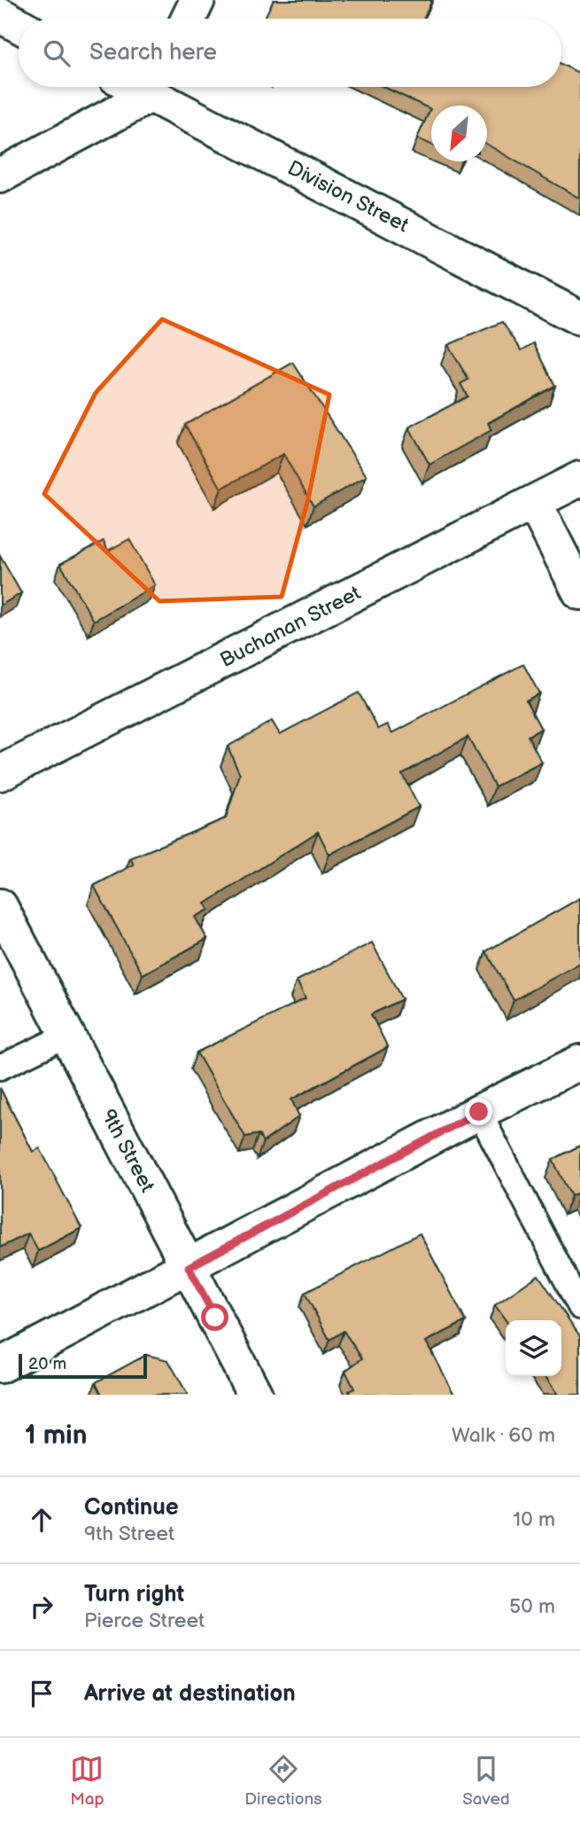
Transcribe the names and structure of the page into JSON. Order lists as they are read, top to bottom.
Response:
{
  "streets": {
    "street": ["Division Street", "Buchanan Street", "9th Street"]
  },
  "scale_bar": "20 m",
  "north": "bottom left",
  "page": {
    "search": "Search here",
    "scale": "20 m",
    "heading": ["1 min", "Walk · 60 m"],
    "list": [
      ["Continue", "9th Street", "10 m"],
      ["Turn right", "Pierce Street", "50 m"],
      "Arrive at destination"
    ],
    "nav": ["Map", "Directions", "Saved"]
  }
}
